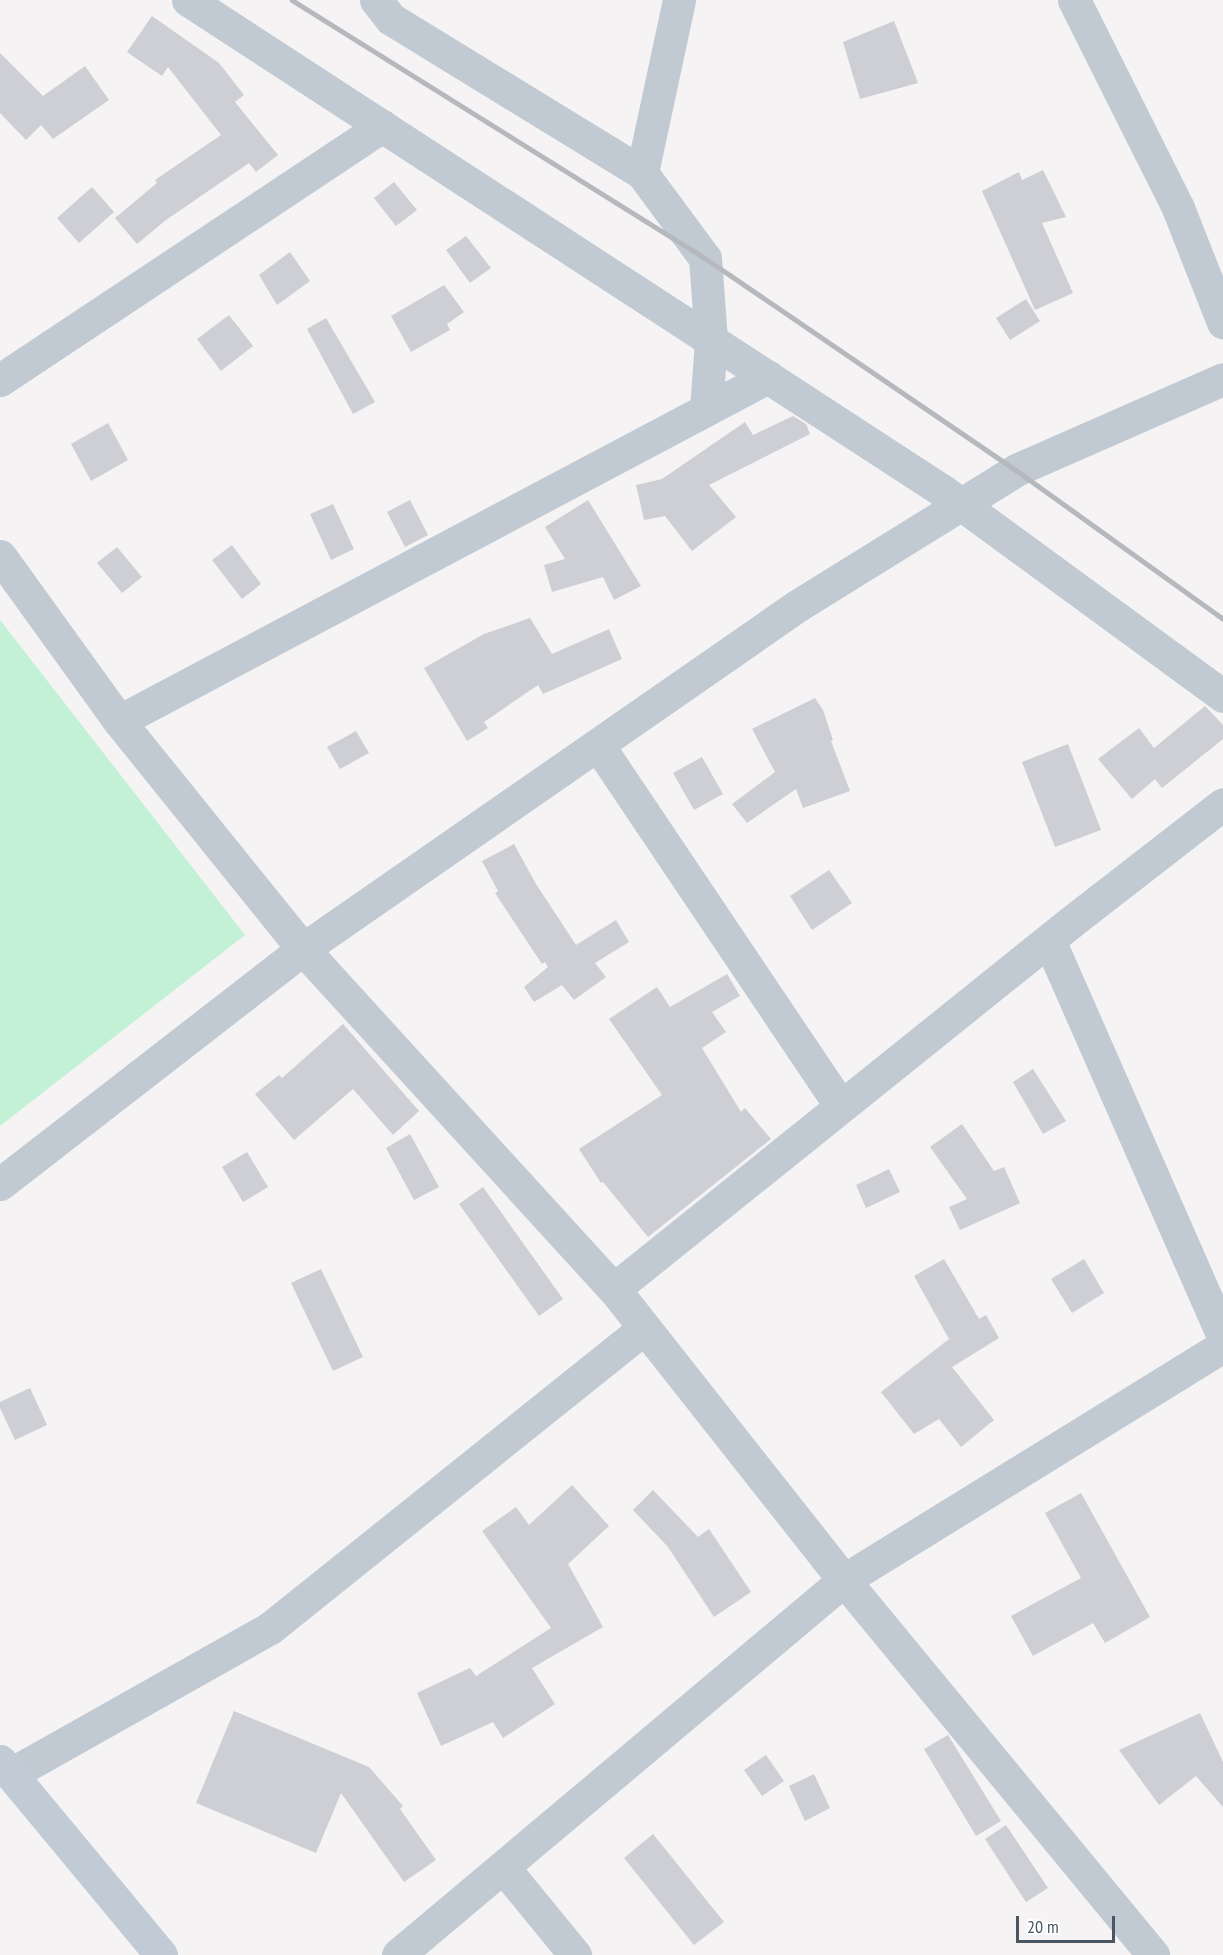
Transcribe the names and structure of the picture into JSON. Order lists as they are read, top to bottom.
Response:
{
  "scale_bar": "20 m"
}
